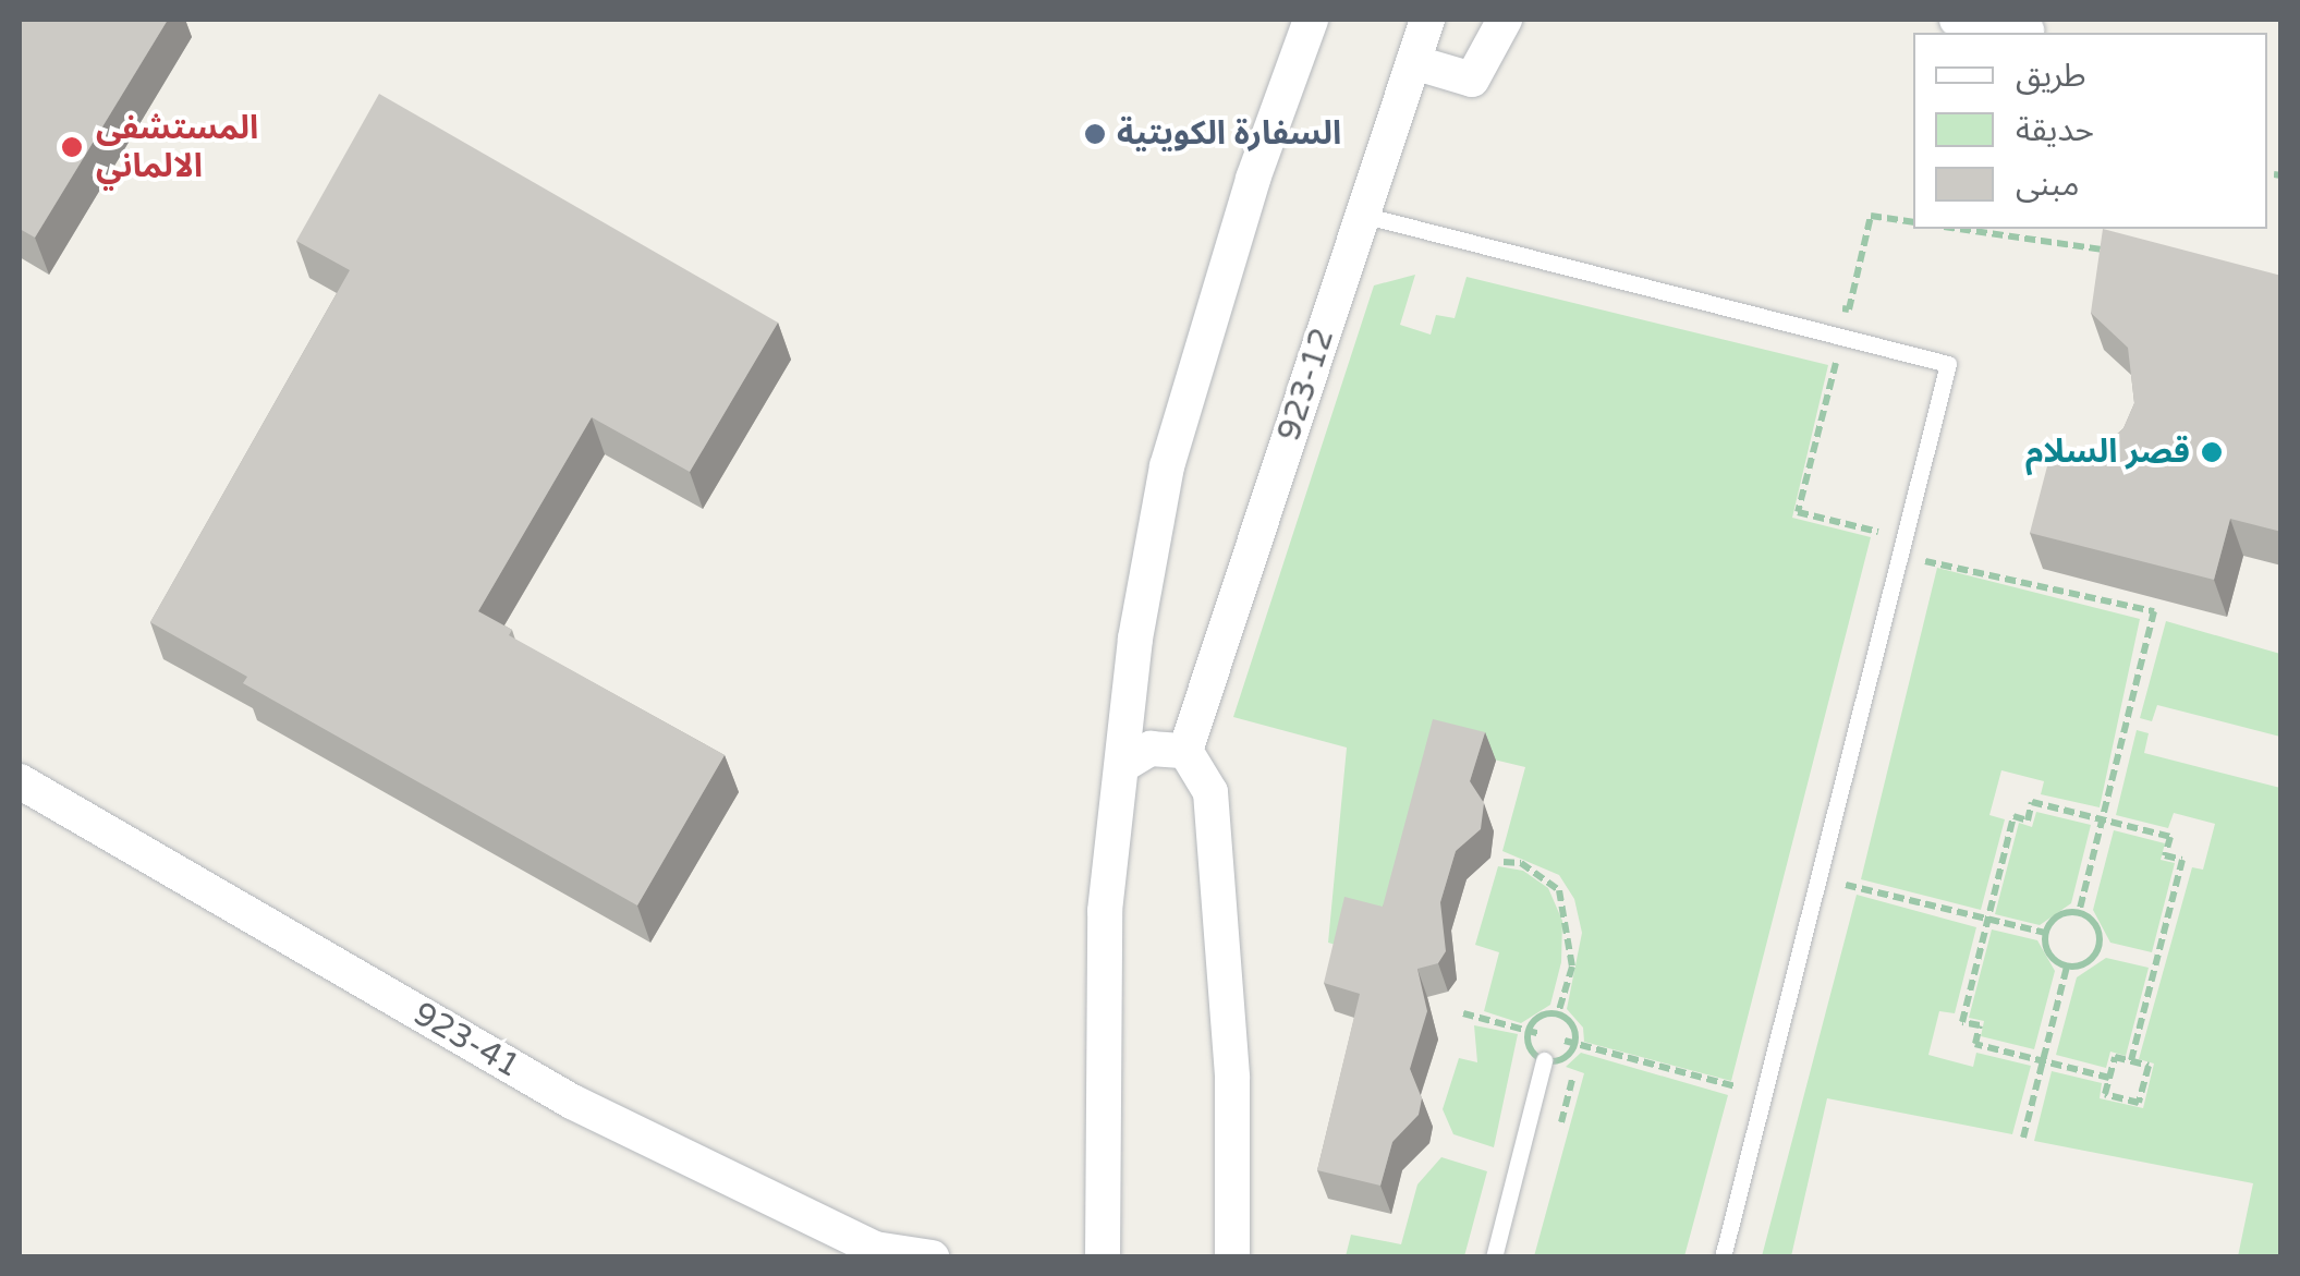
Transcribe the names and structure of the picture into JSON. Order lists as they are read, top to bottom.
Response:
{
  "streets": {
    "street": ["923-12", "923-41"]
  },
  "places": ["السفارة الكويتية", "المستشفى الالماني", "قصر السلام"],
  "legend": ["طريق", "حديقة", "مبنى"]
}
